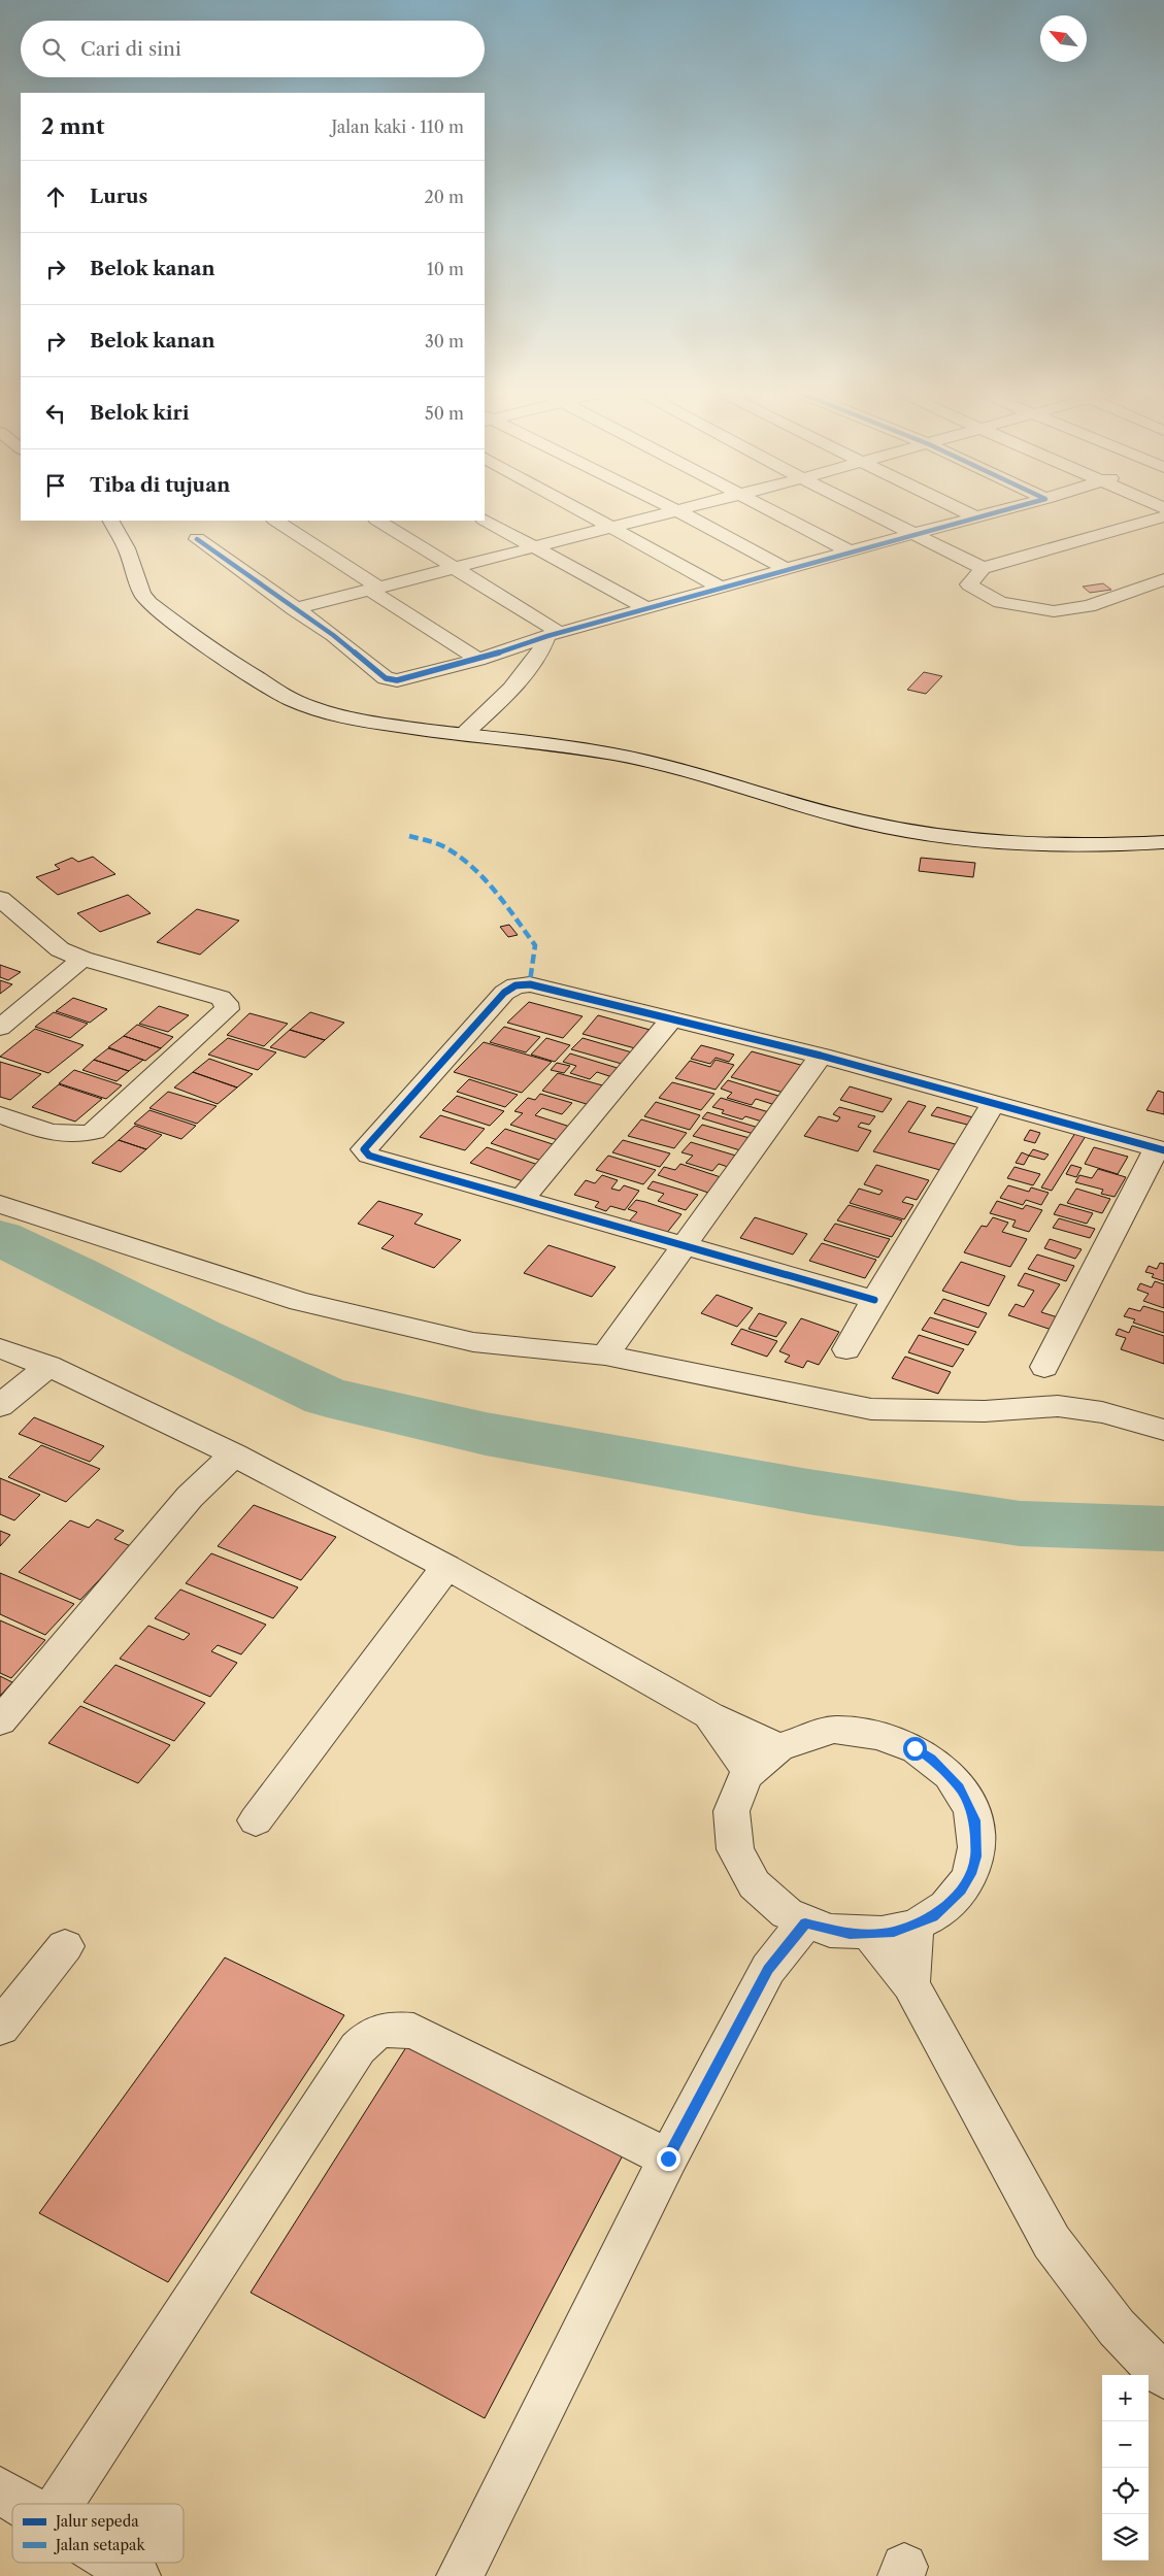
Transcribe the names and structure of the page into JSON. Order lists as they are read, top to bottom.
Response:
{
  "legend": ["Jalur sepeda", "Jalan setapak"],
  "north": "top left",
  "page": {
    "search": "Cari di sini",
    "heading": ["2 mnt", "Jalan kaki · 110 m"],
    "list": [
      ["Lurus", "20 m"],
      ["Belok kanan", "10 m"],
      ["Belok kanan", "30 m"],
      ["Belok kiri", "50 m"],
      "Tiba di tujuan"
    ],
    "map_buttons": ["+", "−"]
  }
}
